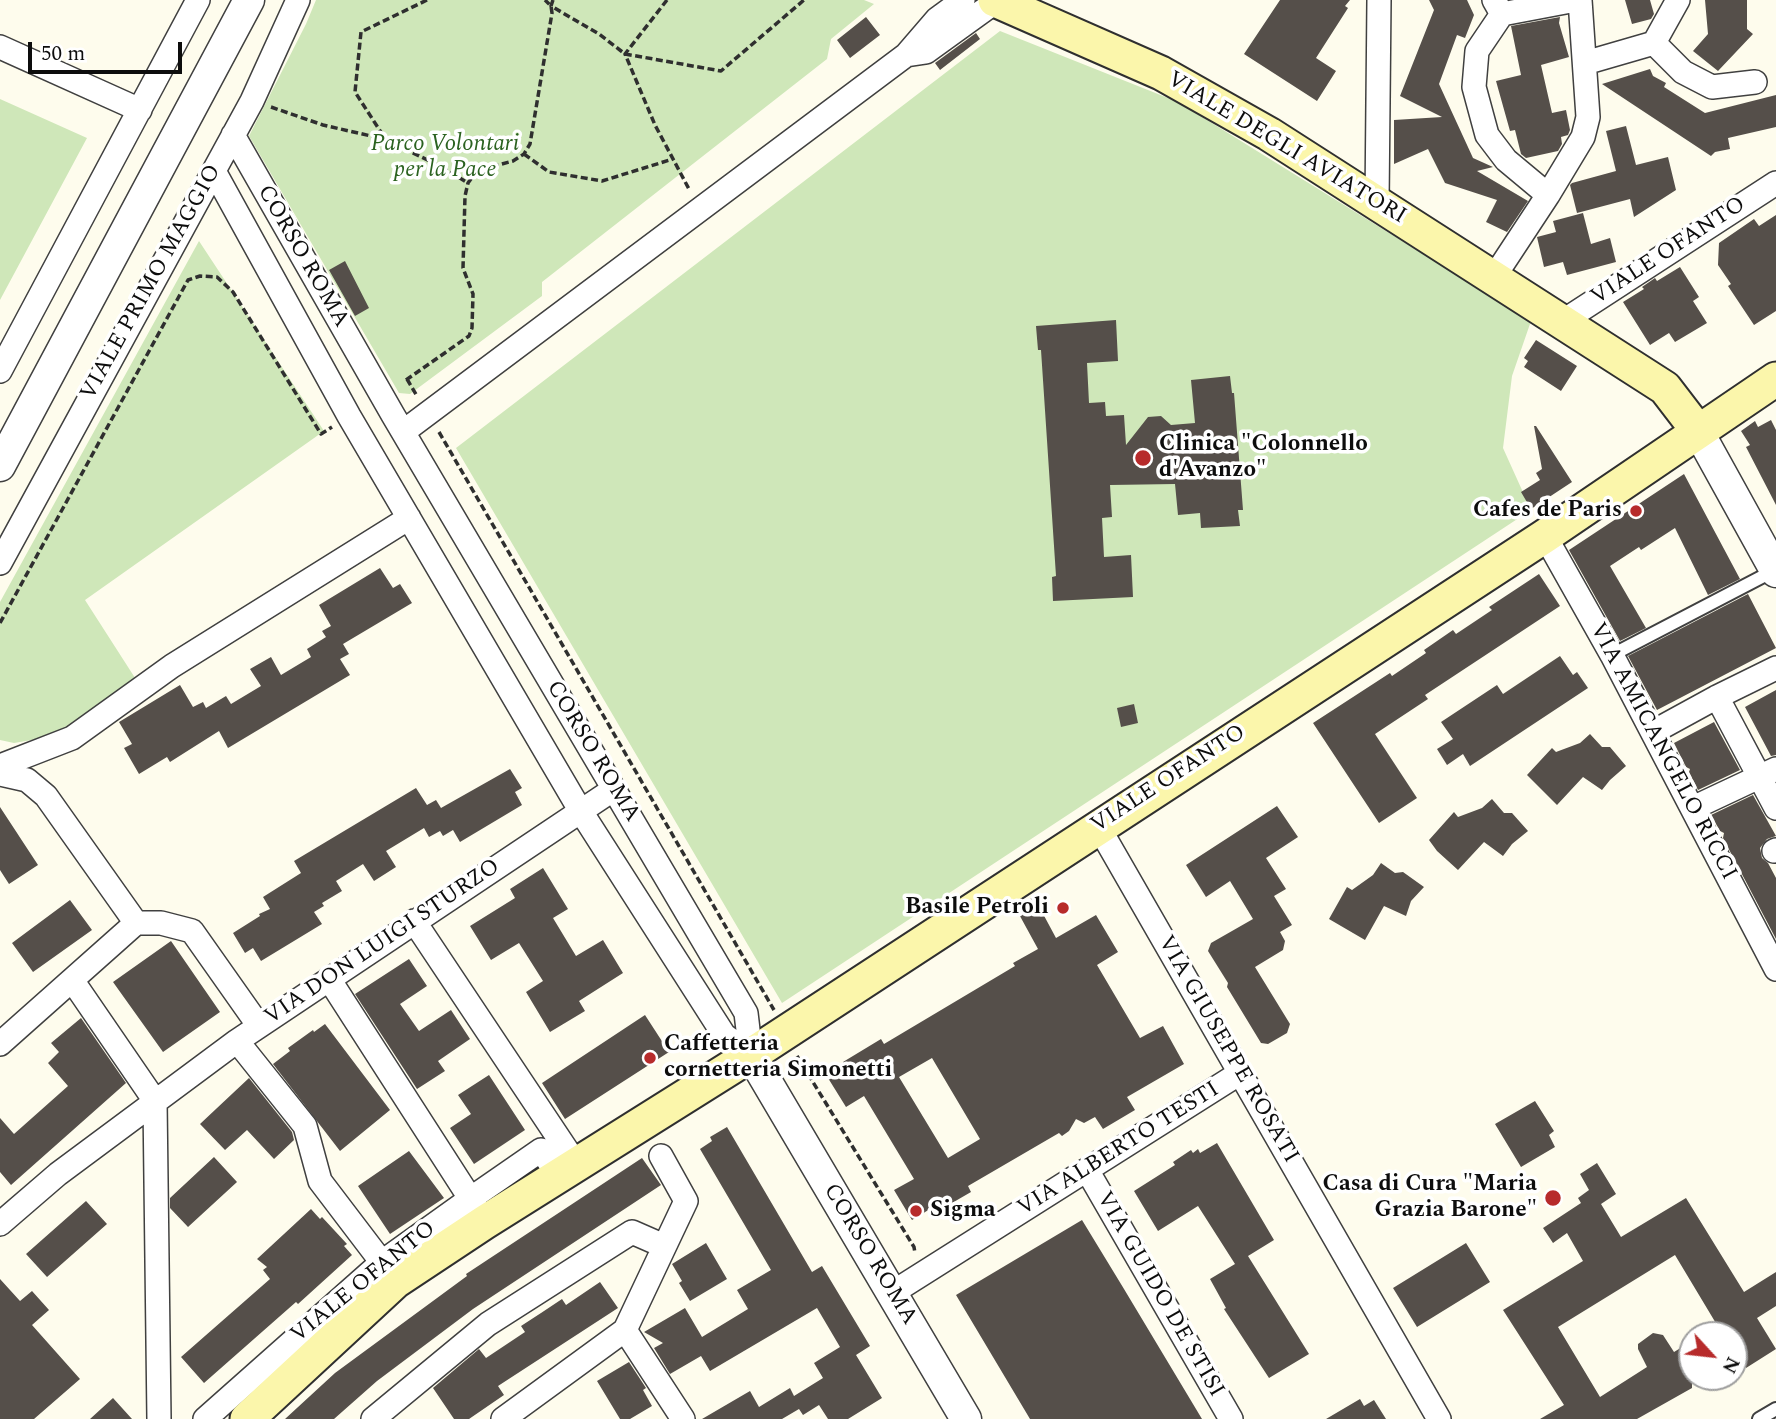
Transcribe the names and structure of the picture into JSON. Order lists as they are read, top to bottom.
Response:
{
  "streets": {
    "main road": ["VIALE DEGLI AVIATORI", "VIALE OFANTO"],
    "street": [
      "CORSO ROMA",
      "VIALE PRIMO MAGGIO",
      "VIA AMICANGELO RICCI",
      "VIA DON LUIGI STURZO",
      "VIA GIUSEPPE ROSATI",
      "VIA ALBERTO TESTI",
      "VIA GUIDO DE STISI"
    ]
  },
  "crossings": [
    ["VIALE DEGLI AVIATORI", "VIALE OFANTO"],
    ["VIALE OFANTO", "CORSO ROMA"],
    ["VIALE OFANTO", "VIA AMICANGELO RICCI"],
    ["VIALE OFANTO", "VIA GIUSEPPE ROSATI"],
    ["CORSO ROMA", "VIALE PRIMO MAGGIO"],
    ["CORSO ROMA", "VIA DON LUIGI STURZO"],
    ["CORSO ROMA", "VIA ALBERTO TESTI"],
    ["VIA GIUSEPPE ROSATI", "VIA ALBERTO TESTI"],
    ["VIA ALBERTO TESTI", "VIA GUIDO DE STISI"]
  ],
  "parks": ["Parco Volontari per la Pace"],
  "places": [
    "Clinica \"Colonnello d'Avanzo\"",
    "Cafes de Paris",
    "Basile Petroli",
    "Caffetteria cornetteria Simonetti",
    "Casa di Cura \"Maria Grazia Barone\"",
    "Sigma"
  ],
  "scale_bar": "50 m",
  "north": "bottom right"
}
